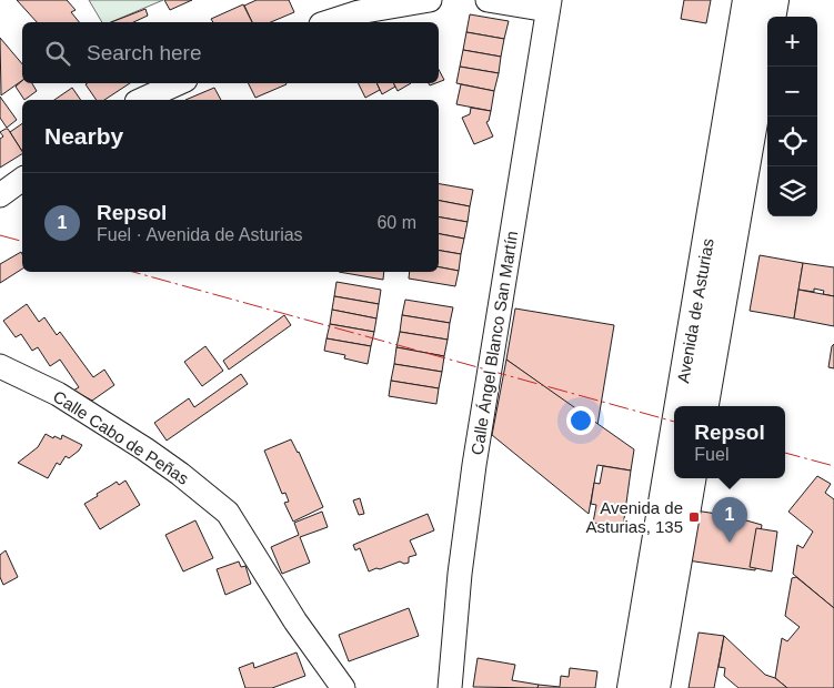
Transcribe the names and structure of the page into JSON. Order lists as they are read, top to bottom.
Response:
{
  "streets": {
    "main road": ["Avenida de Asturias"],
    "street": ["Calle Ángel Blanco San Martín", "Calle Cabo de Peñas"]
  },
  "places": {
    "transit": ["Avenida de Asturias, 135"]
  },
  "page": {
    "map_buttons": ["+", "−"],
    "search": "Search here",
    "heading": "Nearby",
    "list": [
      {
        "mark": "1",
        "name": "Repsol",
        "note": "Fuel · Avenida de Asturias",
        "value": "60 m"
      }
    ],
    "popup": ["Repsol", "Fuel"],
    "pins": "1"
  }
}
